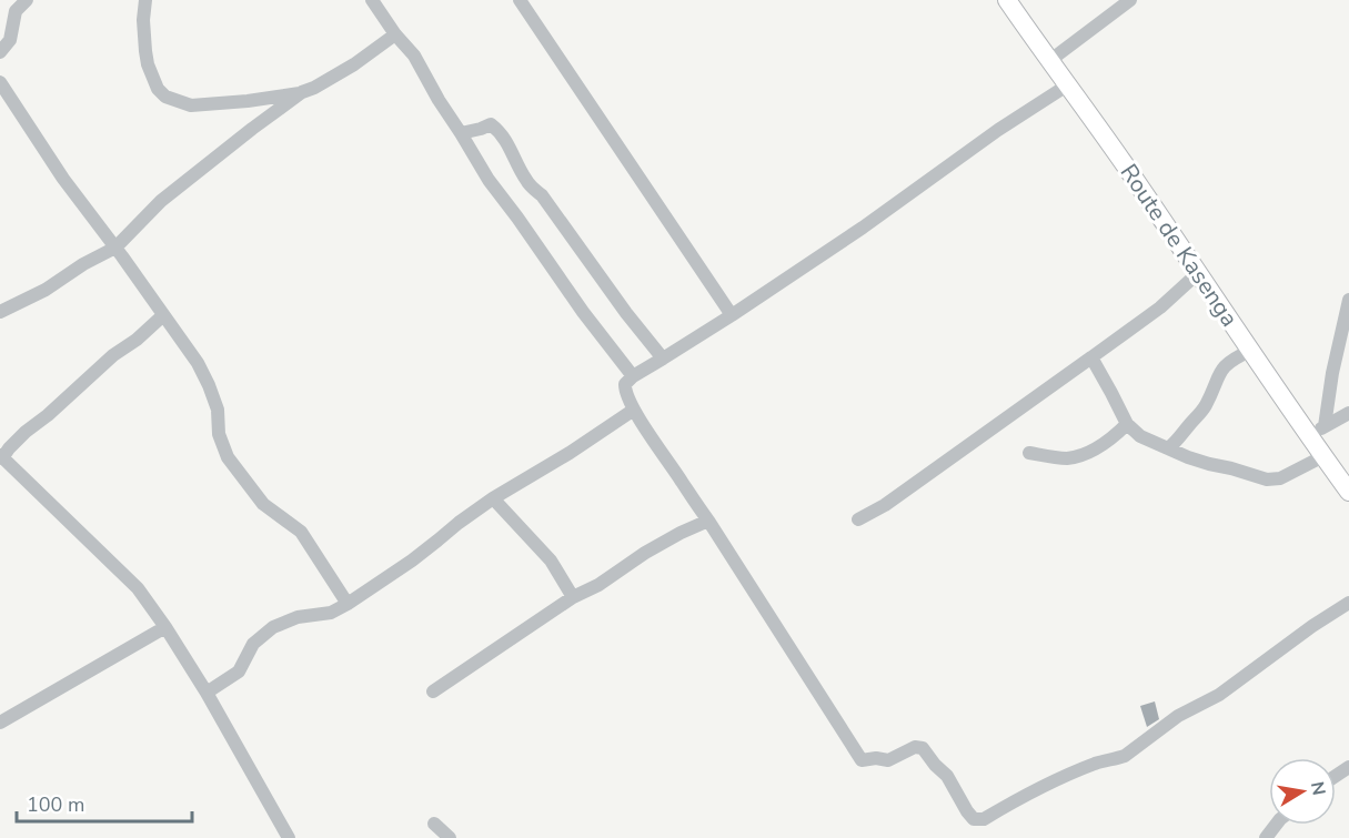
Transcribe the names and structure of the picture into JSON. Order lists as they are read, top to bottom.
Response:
{
  "streets": {
    "highway": ["Route de Kasenga"]
  },
  "scale_bar": "100 m",
  "north": "right"
}
